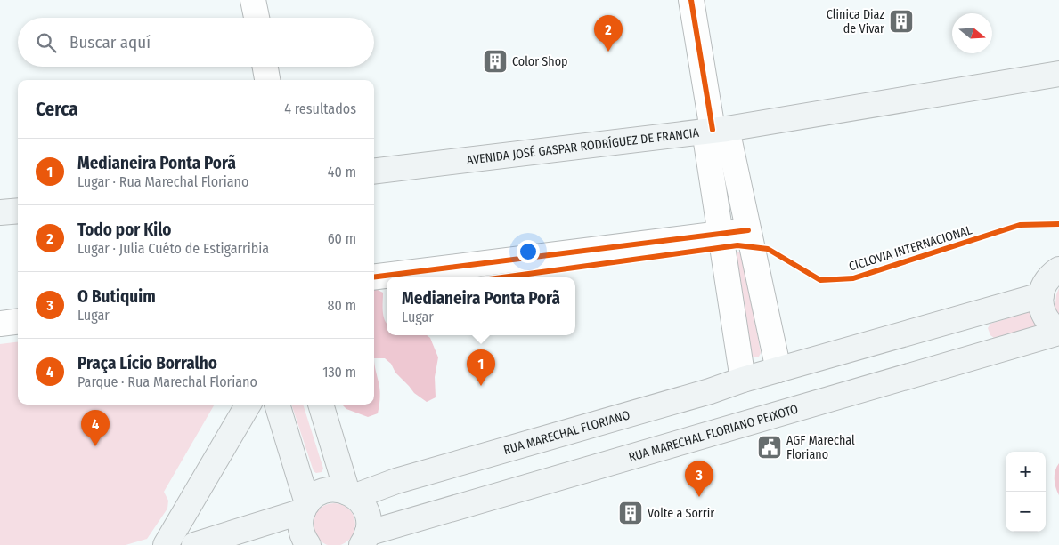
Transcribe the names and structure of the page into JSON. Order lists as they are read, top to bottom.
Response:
{
  "streets": {
    "main road": ["AVENIDA JOSÉ GASPAR RODRÍGUEZ DE FRANCIA", "RUA MARECHAL FLORIANO", "RUA MARECHAL FLORIANO PEIXOTO"],
    "cycle path": ["CICLOVIA INTERNACIONAL"]
  },
  "places": {
    "building": ["Clinica Diaz de Vivar", "Color Shop", "Volte a Sorrir"],
    "public building": ["AGF Marechal Floriano"]
  },
  "north": "right",
  "page": {
    "pins": [
      "2",
      "1",
      "4",
      "3"
    ],
    "search": "Buscar aquí",
    "heading": ["Cerca", "4 resultados"],
    "list": [
      {
        "mark": "1",
        "name": "Medianeira Ponta Porã",
        "note": "Lugar · Rua Marechal Floriano",
        "value": "40 m"
      },
      {
        "mark": "2",
        "name": "Todo por Kilo",
        "note": "Lugar · Julia Cuéto de Estigarribia",
        "value": "60 m"
      },
      {
        "mark": "3",
        "name": "O Butiquim",
        "note": "Lugar",
        "value": "80 m"
      },
      {
        "mark": "4",
        "name": "Praça Lício Borralho",
        "note": "Parque · Rua Marechal Floriano",
        "value": "130 m"
      }
    ],
    "popup": ["Medianeira Ponta Porã", "Lugar"],
    "map_buttons": ["+", "−"]
  }
}
